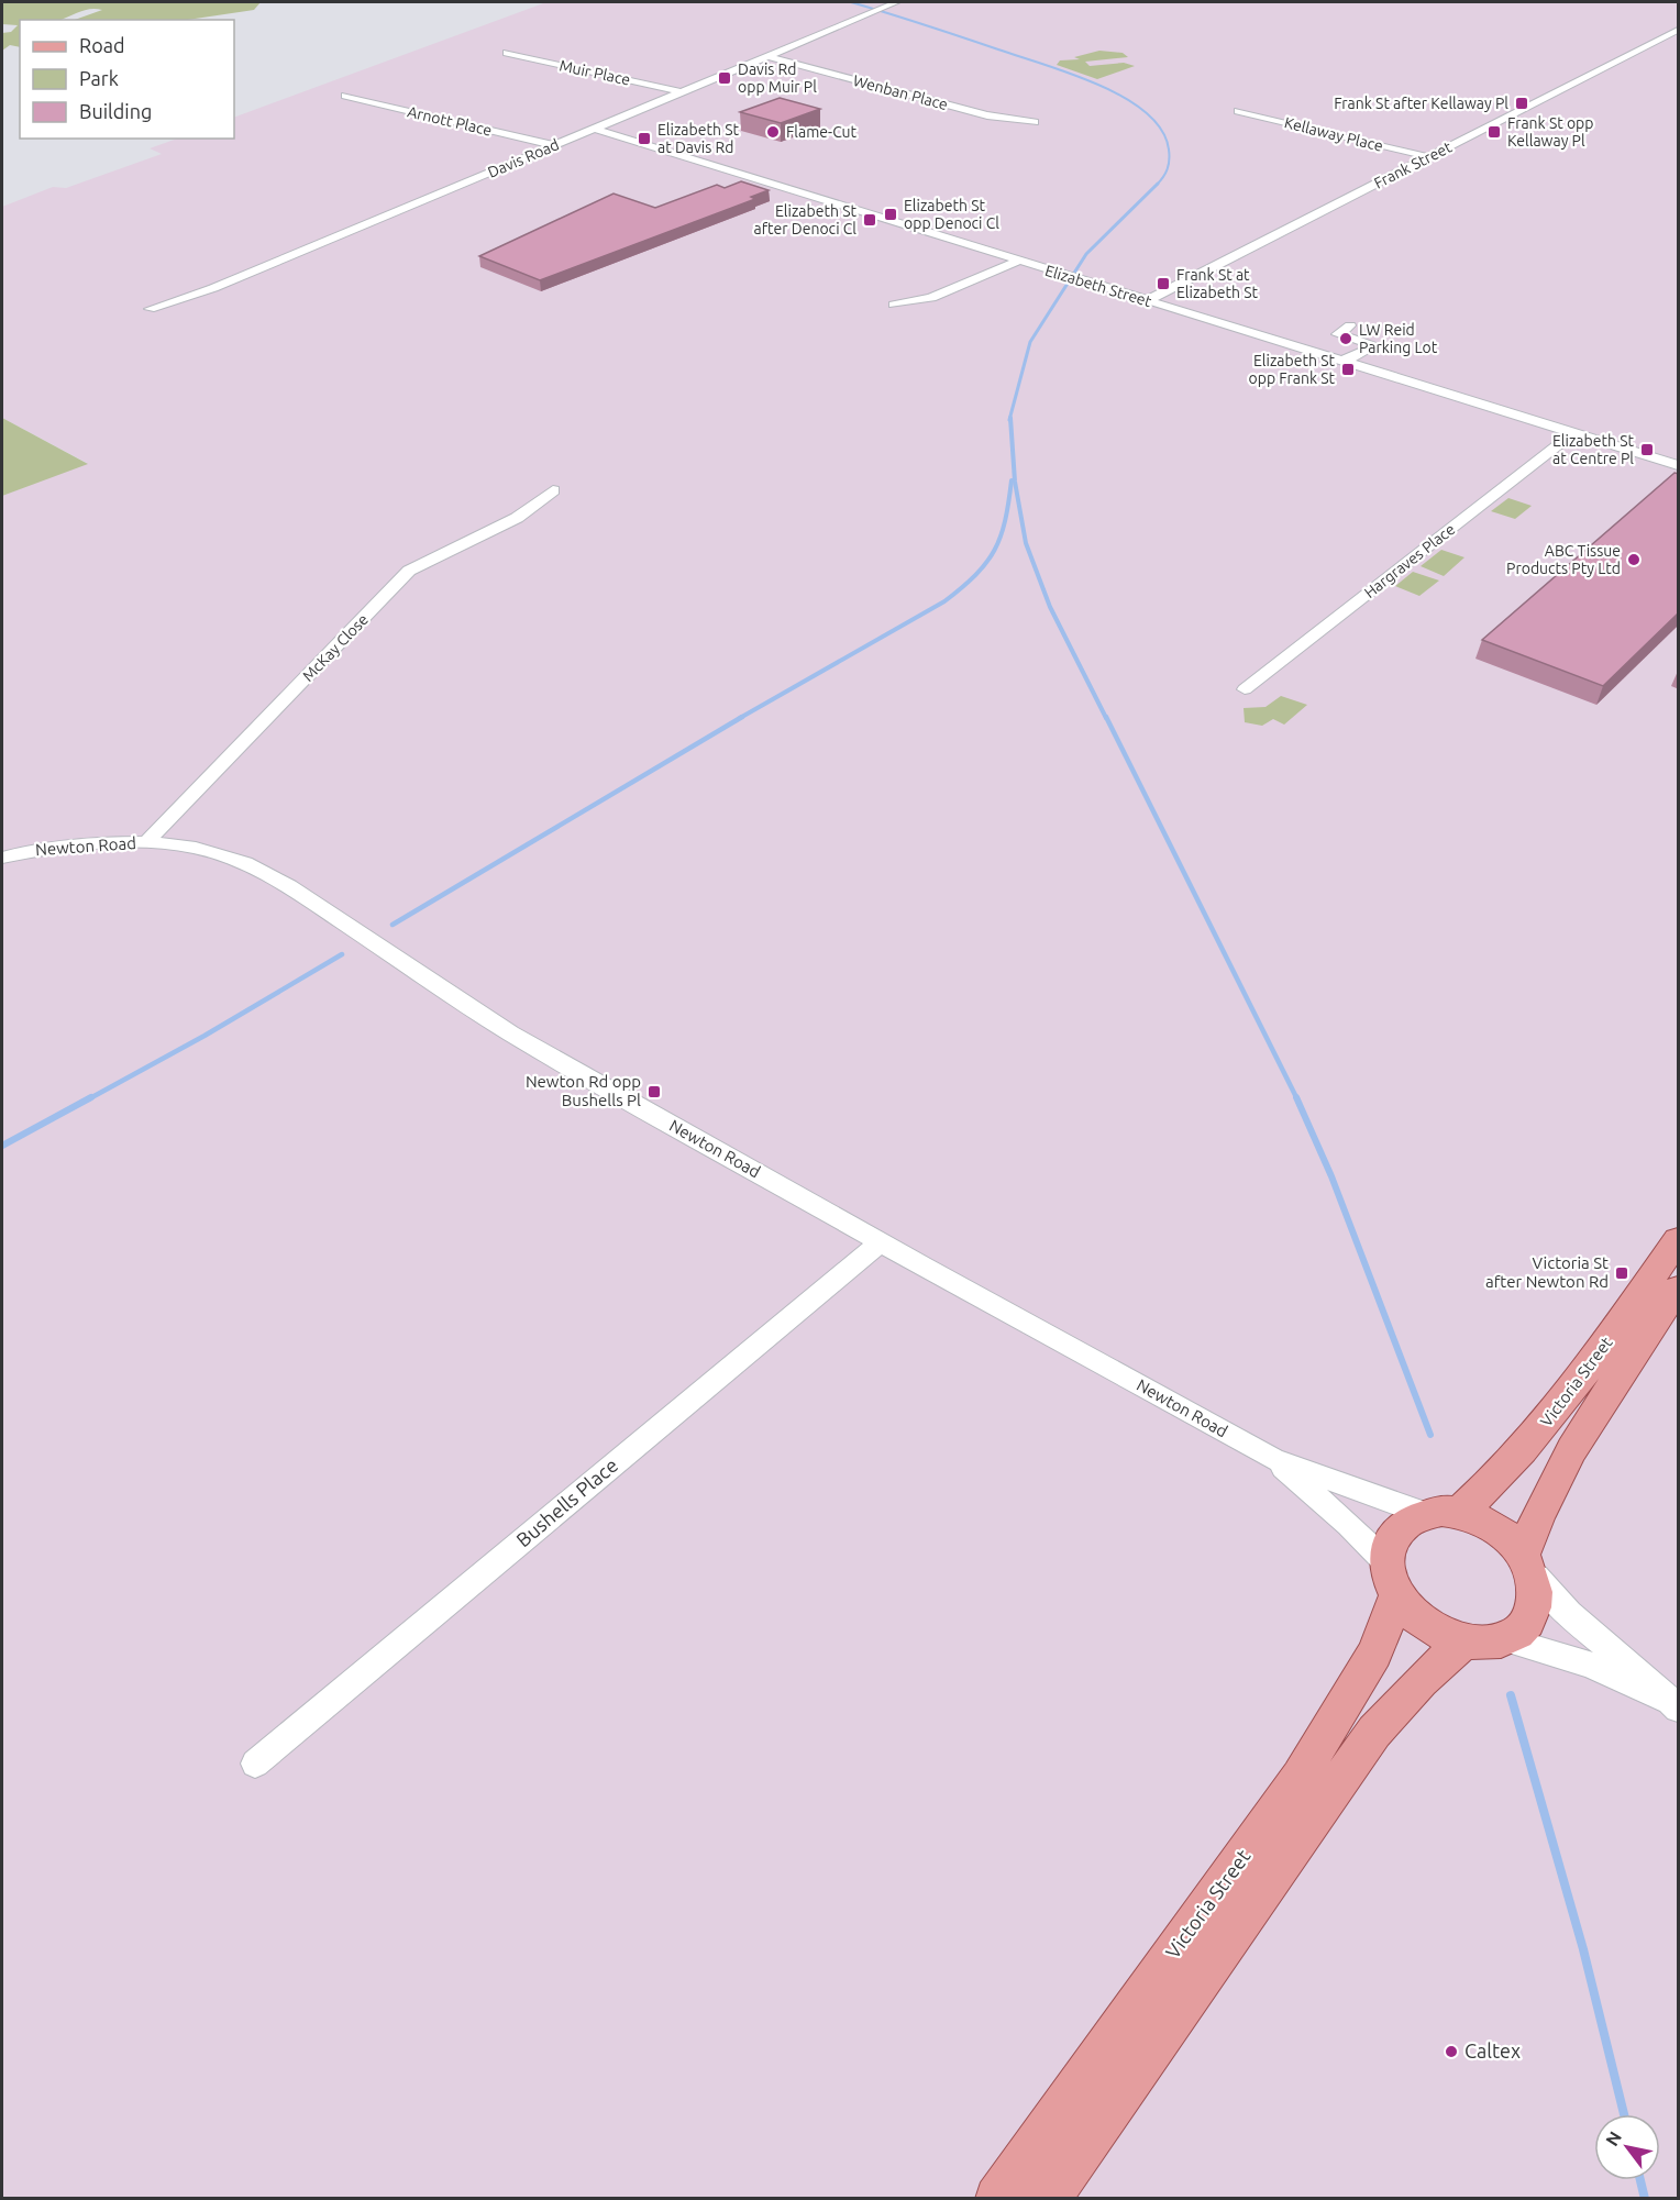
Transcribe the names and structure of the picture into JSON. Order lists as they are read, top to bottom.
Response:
{
  "streets": {
    "main road": ["Victoria Street"],
    "street": [
      "Muir Place",
      "Wenban Place",
      "Arnott Place",
      "Kellaway Place",
      "Davis Road",
      "Frank Street",
      "Elizabeth Street",
      "Hargraves Place",
      "McKay Close",
      "Newton Road",
      "Bushells Place"
    ]
  },
  "crossings": [
    ["Muir Place", "Davis Road"],
    ["Wenban Place", "Davis Road"],
    ["Arnott Place", "Davis Road"],
    ["Kellaway Place", "Frank Street"],
    ["Davis Road", "Elizabeth Street"],
    ["Frank Street", "Elizabeth Street"],
    ["Elizabeth Street", "Hargraves Place"],
    ["McKay Close", "Newton Road"],
    ["Newton Road", "Victoria Street"],
    ["Newton Road", "Bushells Place"]
  ],
  "places": {
    "transit": [
      "Davis Rd opp Muir Pl",
      "Frank St after Kellaway Pl",
      "Frank St opp Kellaway Pl",
      "Elizabeth St at Davis Rd",
      "Elizabeth St opp Denoci Cl",
      "Elizabeth St after Denoci Cl",
      "Frank St at Elizabeth St",
      "Elizabeth St opp Frank St",
      "Elizabeth St at Centre Pl",
      "Newton Rd opp Bushells Pl",
      "Victoria St after Newton Rd"
    ],
    "other": [
      "Flame-Cut",
      "LW Reid Parking Lot",
      "ABC Tissue Products Pty Ltd",
      "Caltex"
    ]
  },
  "legend": ["Road", "Park", "Building"],
  "north": "top left"
}
